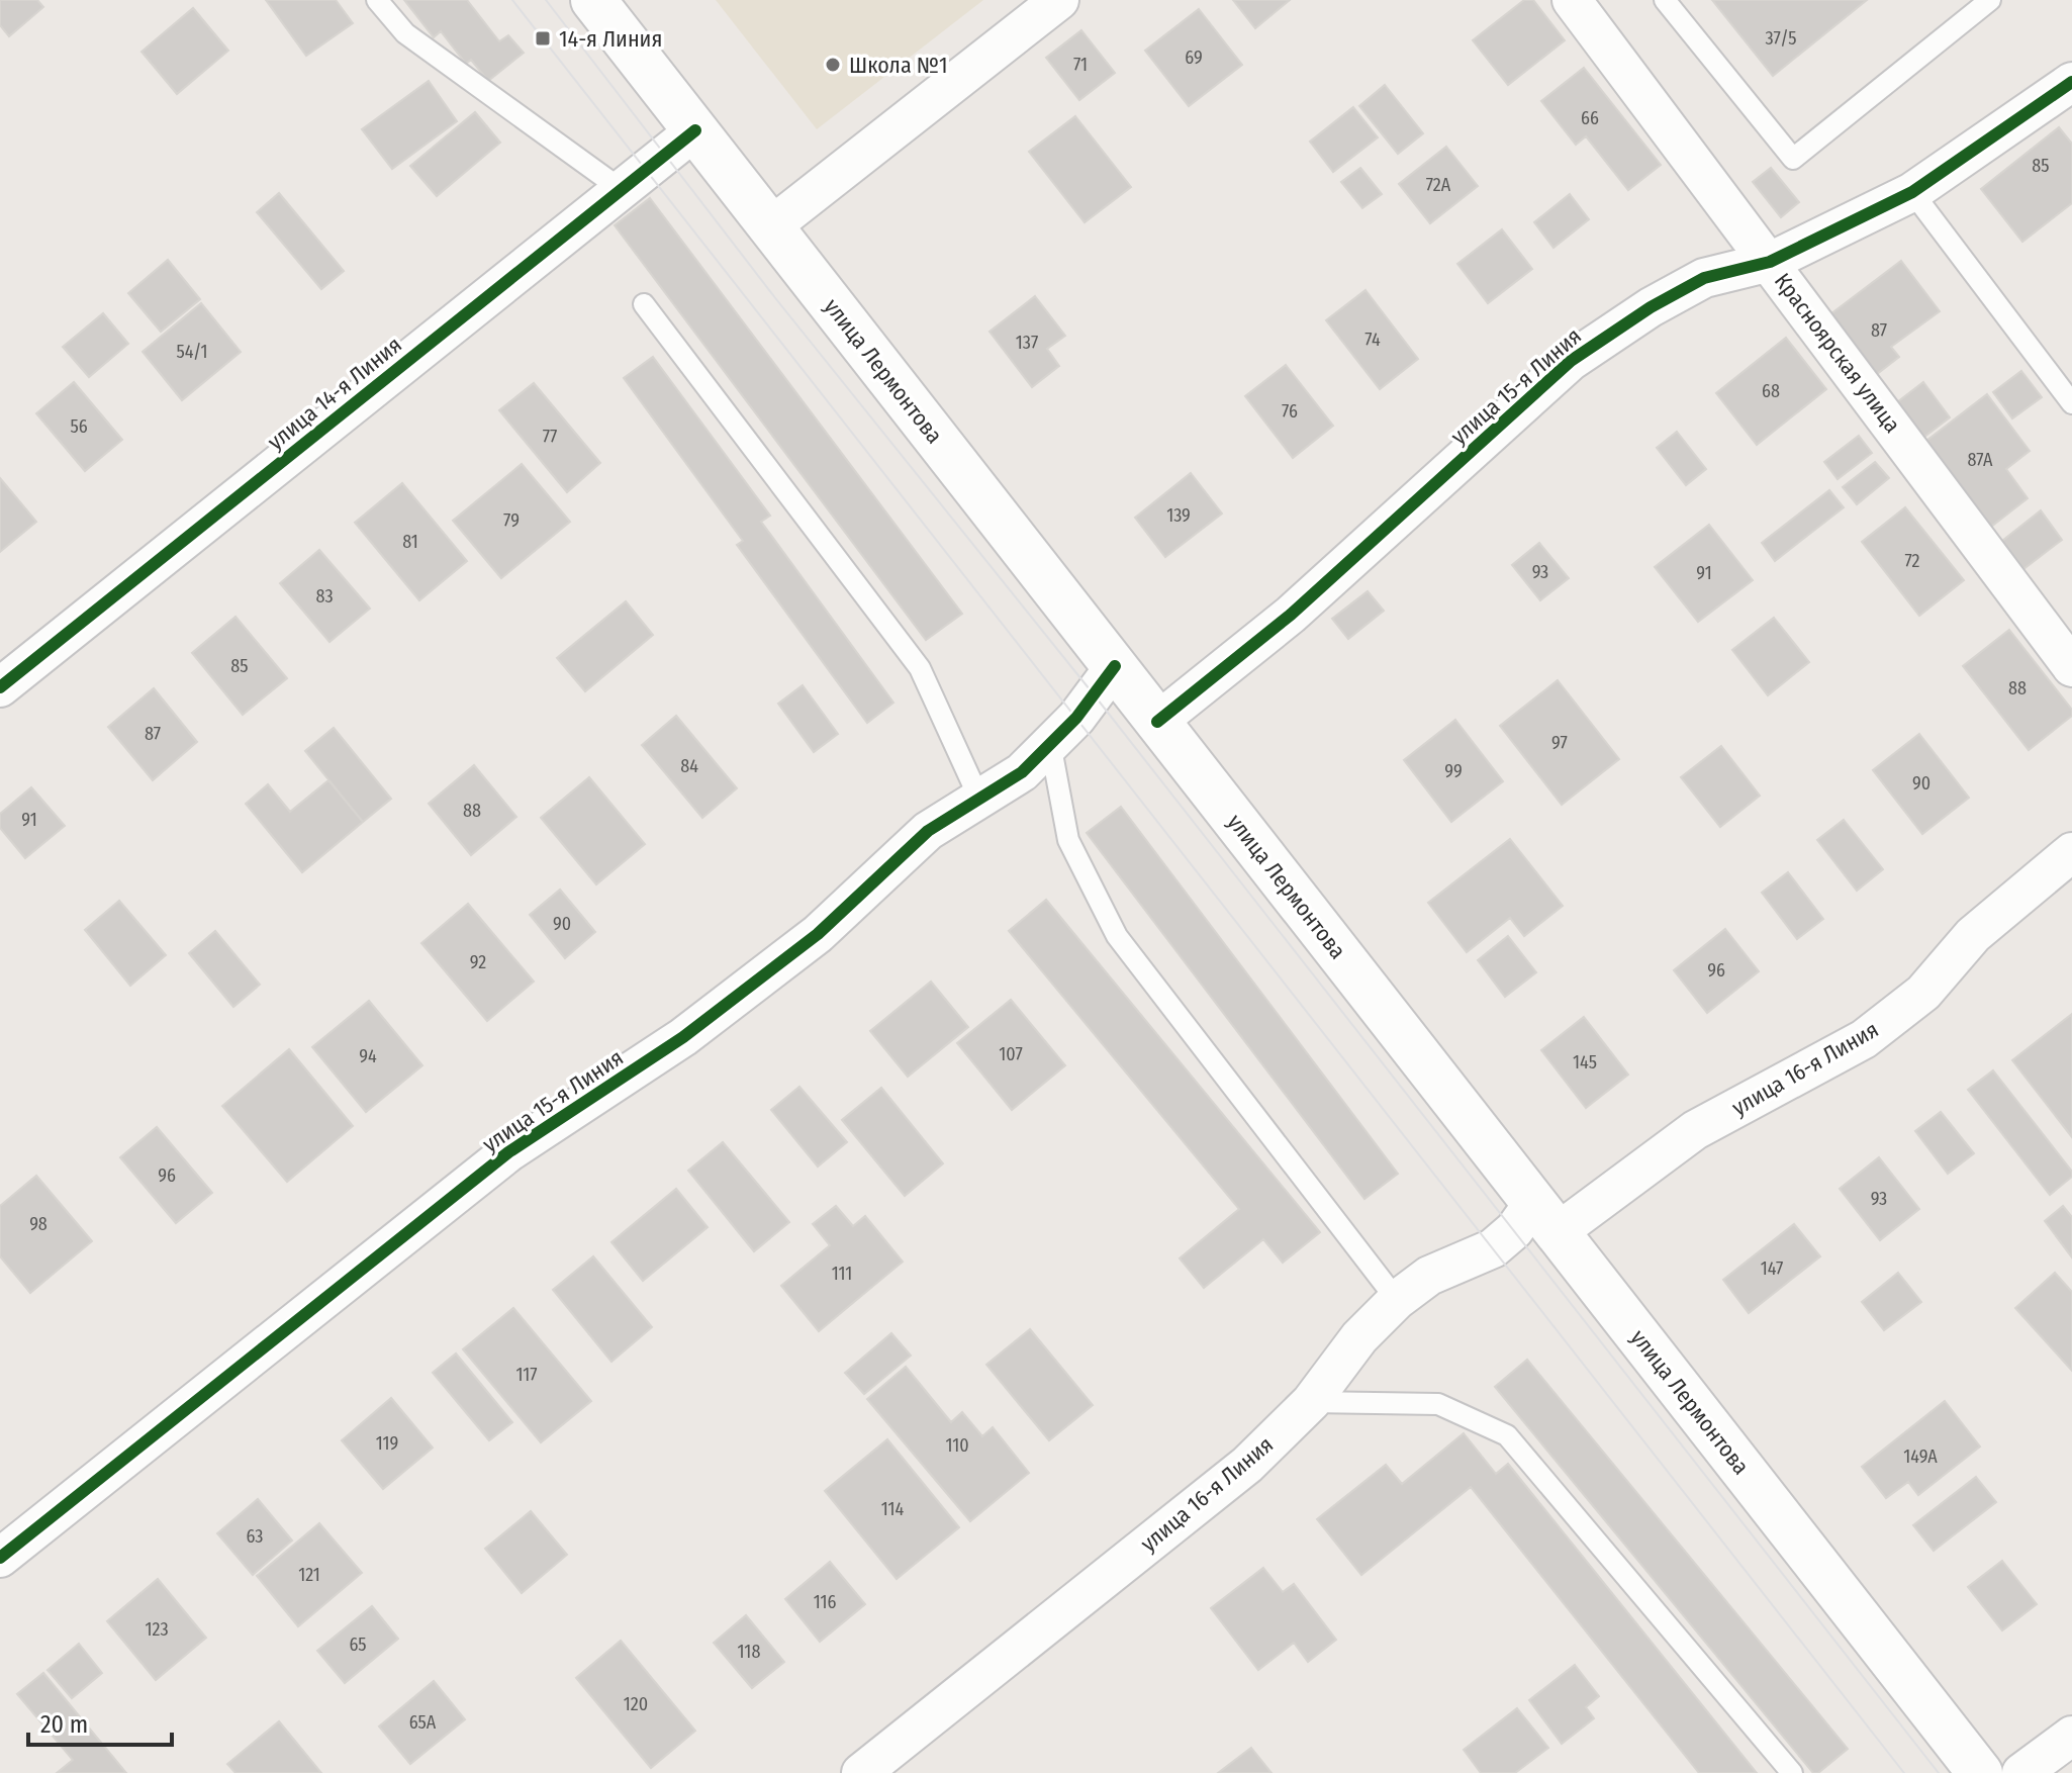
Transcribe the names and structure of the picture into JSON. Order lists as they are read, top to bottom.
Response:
{
  "streets": {
    "main road": ["улица Лермонтова"],
    "street": [
      "Красноярская улица",
      "улица 15-я Линия",
      "улица 14-я Линия",
      "улица 16-я Линия"
    ]
  },
  "crossings": [
    ["Красноярская улица", "улица 15-я Линия"],
    ["улица Лермонтова", "улица 15-я Линия"],
    ["улица Лермонтова", "улица 14-я Линия"],
    ["улица Лермонтова", "улица 16-я Линия"]
  ],
  "places": {
    "transit": ["14-я Линия"],
    "other": ["Школа №1"]
  },
  "house_numbers": [
    "37/5",
    "69",
    "71",
    "66",
    "85",
    "72А",
    "87",
    "74",
    "137",
    "54/1",
    "68",
    "76",
    "56",
    "77",
    "87А",
    "139",
    "79",
    "81",
    "72",
    "93",
    "91",
    "83",
    "85",
    "88",
    "87",
    "97",
    "84",
    "99",
    "90",
    "88",
    "91",
    "90",
    "92",
    "96",
    "107",
    "94",
    "145",
    "96",
    "93",
    "98",
    "147",
    "111",
    "117",
    "119",
    "110",
    "149А",
    "114",
    "63",
    "121",
    "116",
    "123",
    "65",
    "118",
    "120",
    "65А"
  ],
  "scale_bar": "20 m"
}
